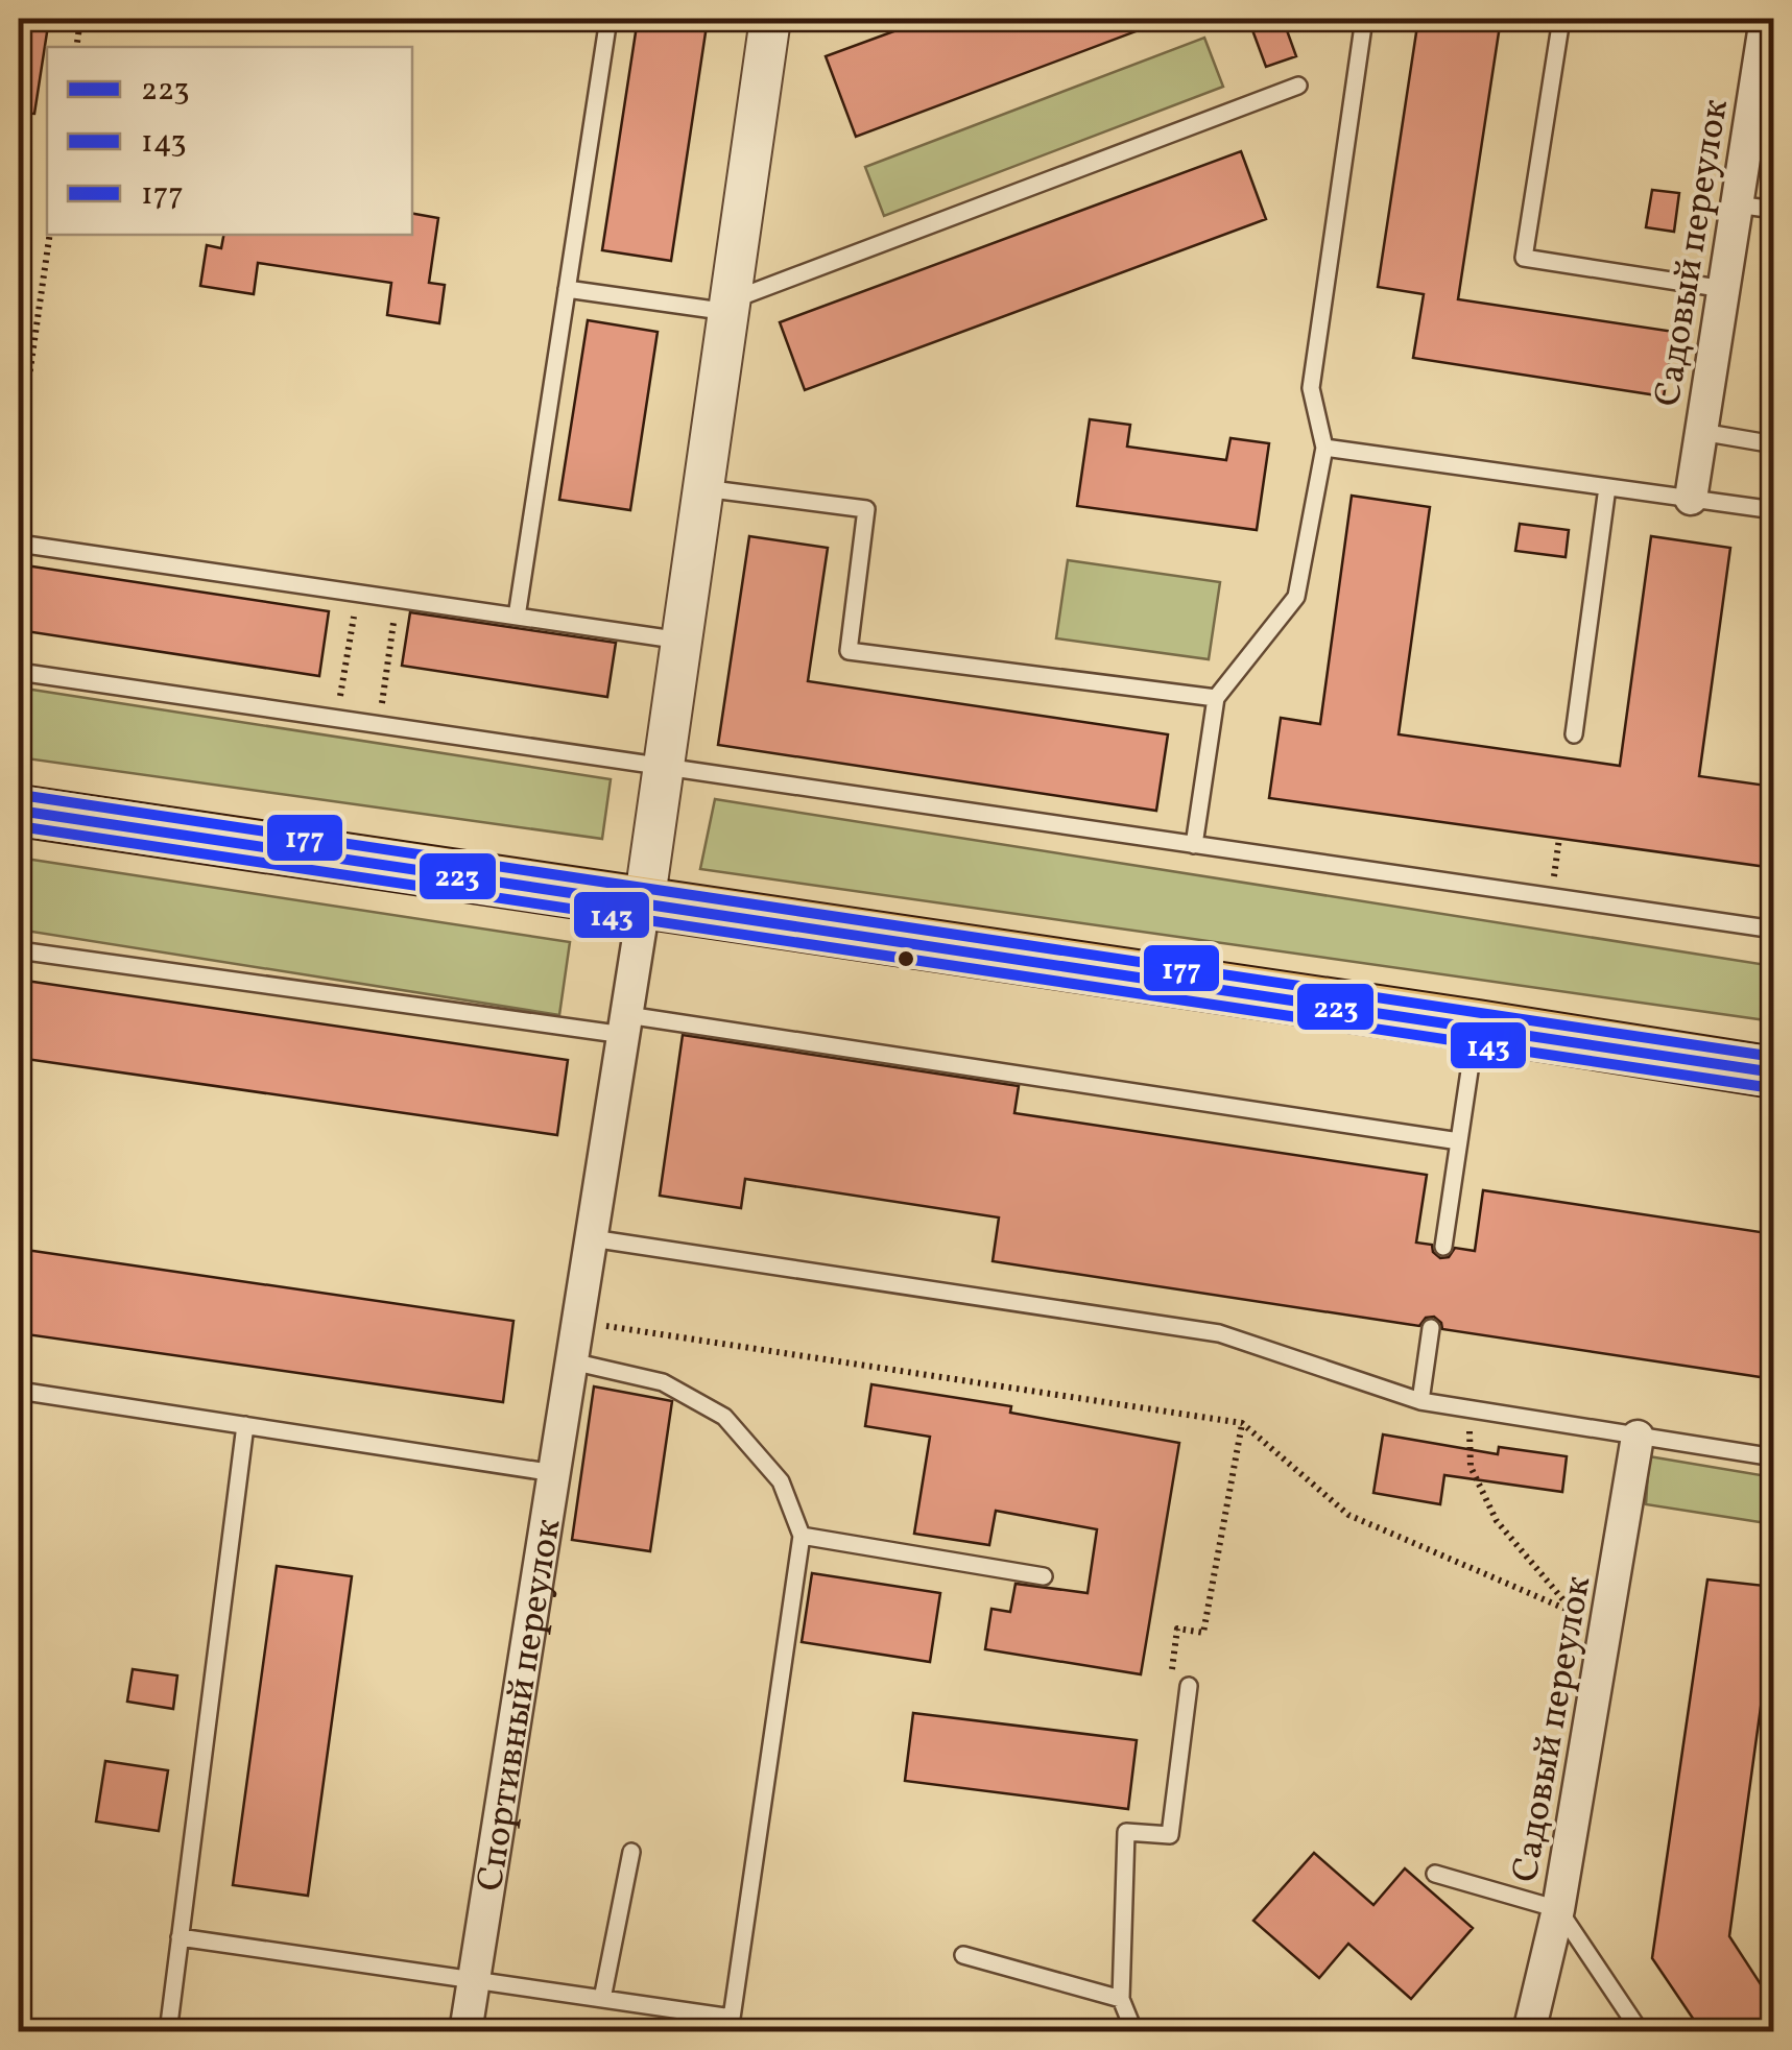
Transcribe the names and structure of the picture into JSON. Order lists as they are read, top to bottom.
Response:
{
  "streets": {
    "street": ["Садовый переулок", "Спортивный переулок"]
  },
  "lines": ["transit line 177", "transit line 223", "transit line 143"],
  "legend": ["223", "143", "177"]
}
